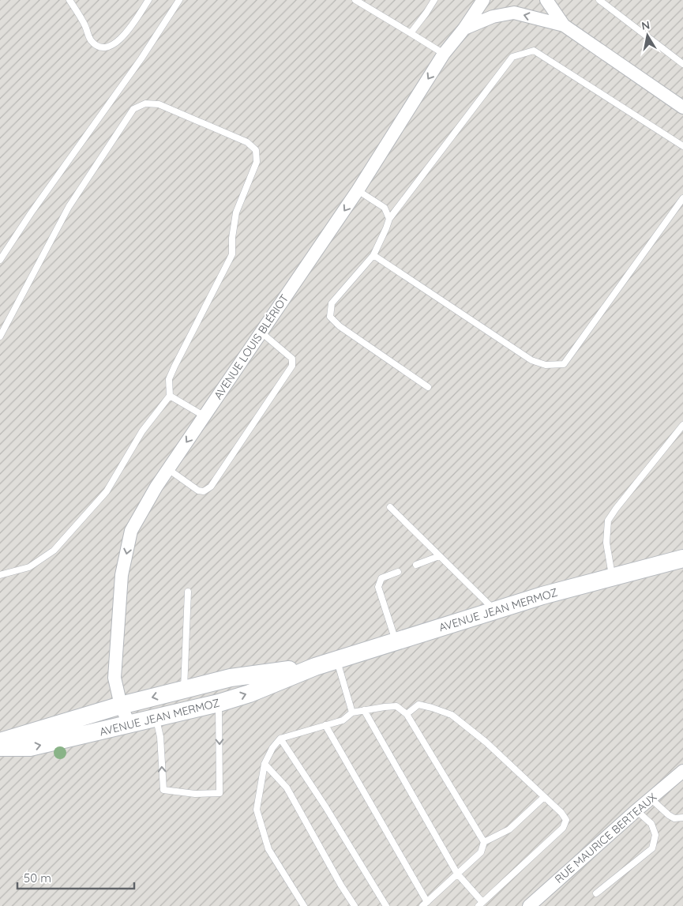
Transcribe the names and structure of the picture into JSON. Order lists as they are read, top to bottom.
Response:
{
  "streets": {
    "main road": ["AVENUE JEAN MERMOZ"],
    "street": ["AVENUE LOUIS BLÉRIOT", "RUE MAURICE BERTEAUX"]
  },
  "crossings": [
    ["AVENUE LOUIS BLÉRIOT", "AVENUE JEAN MERMOZ"]
  ],
  "one_way": ["AVENUE LOUIS BLÉRIOT"],
  "scale_bar": "50 m",
  "north": "top"
}
